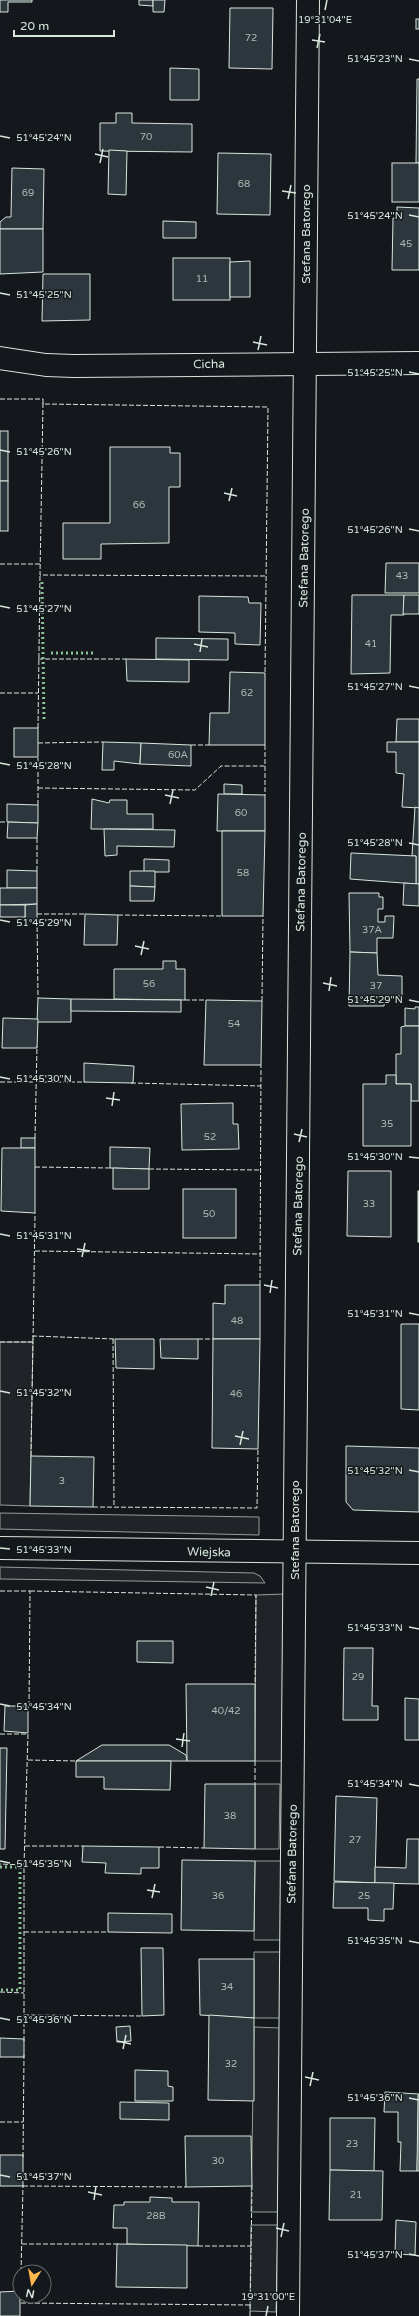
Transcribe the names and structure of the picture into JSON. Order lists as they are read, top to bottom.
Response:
{
  "streets": {
    "street": ["Stefana Batorego", "Cicha", "Wiejska"]
  },
  "crossings": [
    ["Stefana Batorego", "Cicha"],
    ["Stefana Batorego", "Wiejska"]
  ],
  "house_numbers": [
    "72",
    "70",
    "68",
    "69",
    "45",
    "11",
    "66",
    "43",
    "41",
    "62",
    "60A",
    "60",
    "58",
    "37A",
    "56",
    "37",
    "54",
    "35",
    "52",
    "33",
    "50",
    "48",
    "46",
    "3",
    "29",
    "40/42",
    "38",
    "27",
    "36",
    "25",
    "34",
    "32",
    "23",
    "30",
    "21",
    "28B"
  ],
  "scale_bar": "20 m",
  "north": "bottom",
  "coordinates": [
    "19°31'04\"E",
    "51°45'23\"N",
    "51°45'24\"N",
    "51°45'25\"N",
    "51°45'26\"N",
    "51°45'27\"N",
    "51°45'28\"N",
    "51°45'29\"N",
    "51°45'30\"N",
    "51°45'31\"N",
    "51°45'32\"N",
    "51°45'33\"N",
    "51°45'34\"N",
    "51°45'35\"N",
    "51°45'36\"N",
    "51°45'37\"N",
    "19°31'00\"E"
  ]
}
